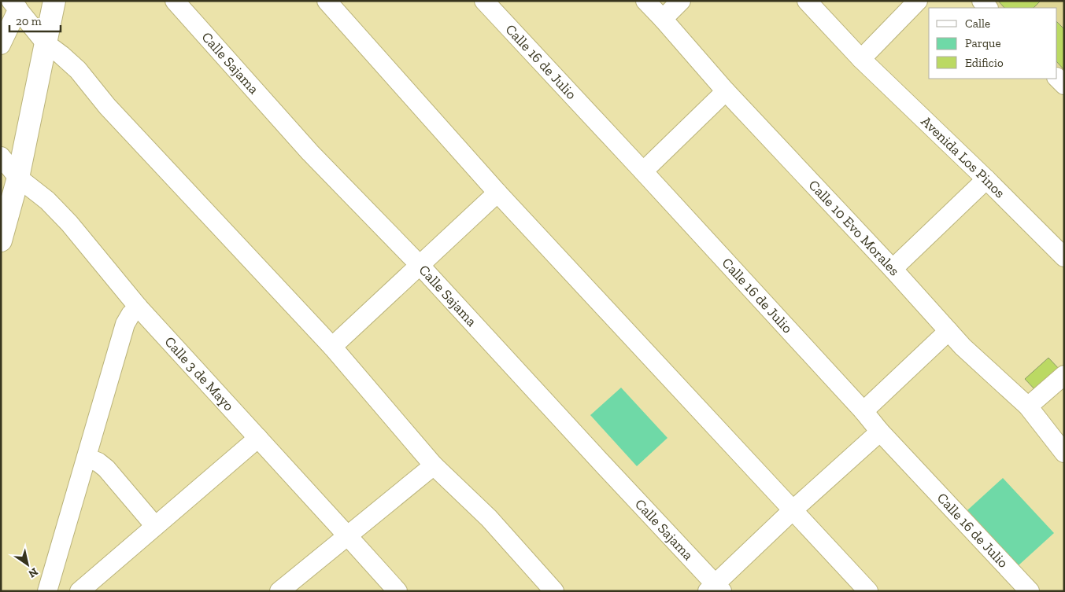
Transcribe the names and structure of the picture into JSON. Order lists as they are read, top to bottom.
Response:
{
  "streets": {
    "street": [
      "Calle 16 de Julio",
      "Calle Sajama",
      "Avenida Los Pinos",
      "Calle 10 Evo Morales",
      "Calle 3 de Mayo"
    ]
  },
  "legend": ["Calle", "Parque", "Edificio"],
  "scale_bar": "20 m",
  "north": "bottom right"
}
